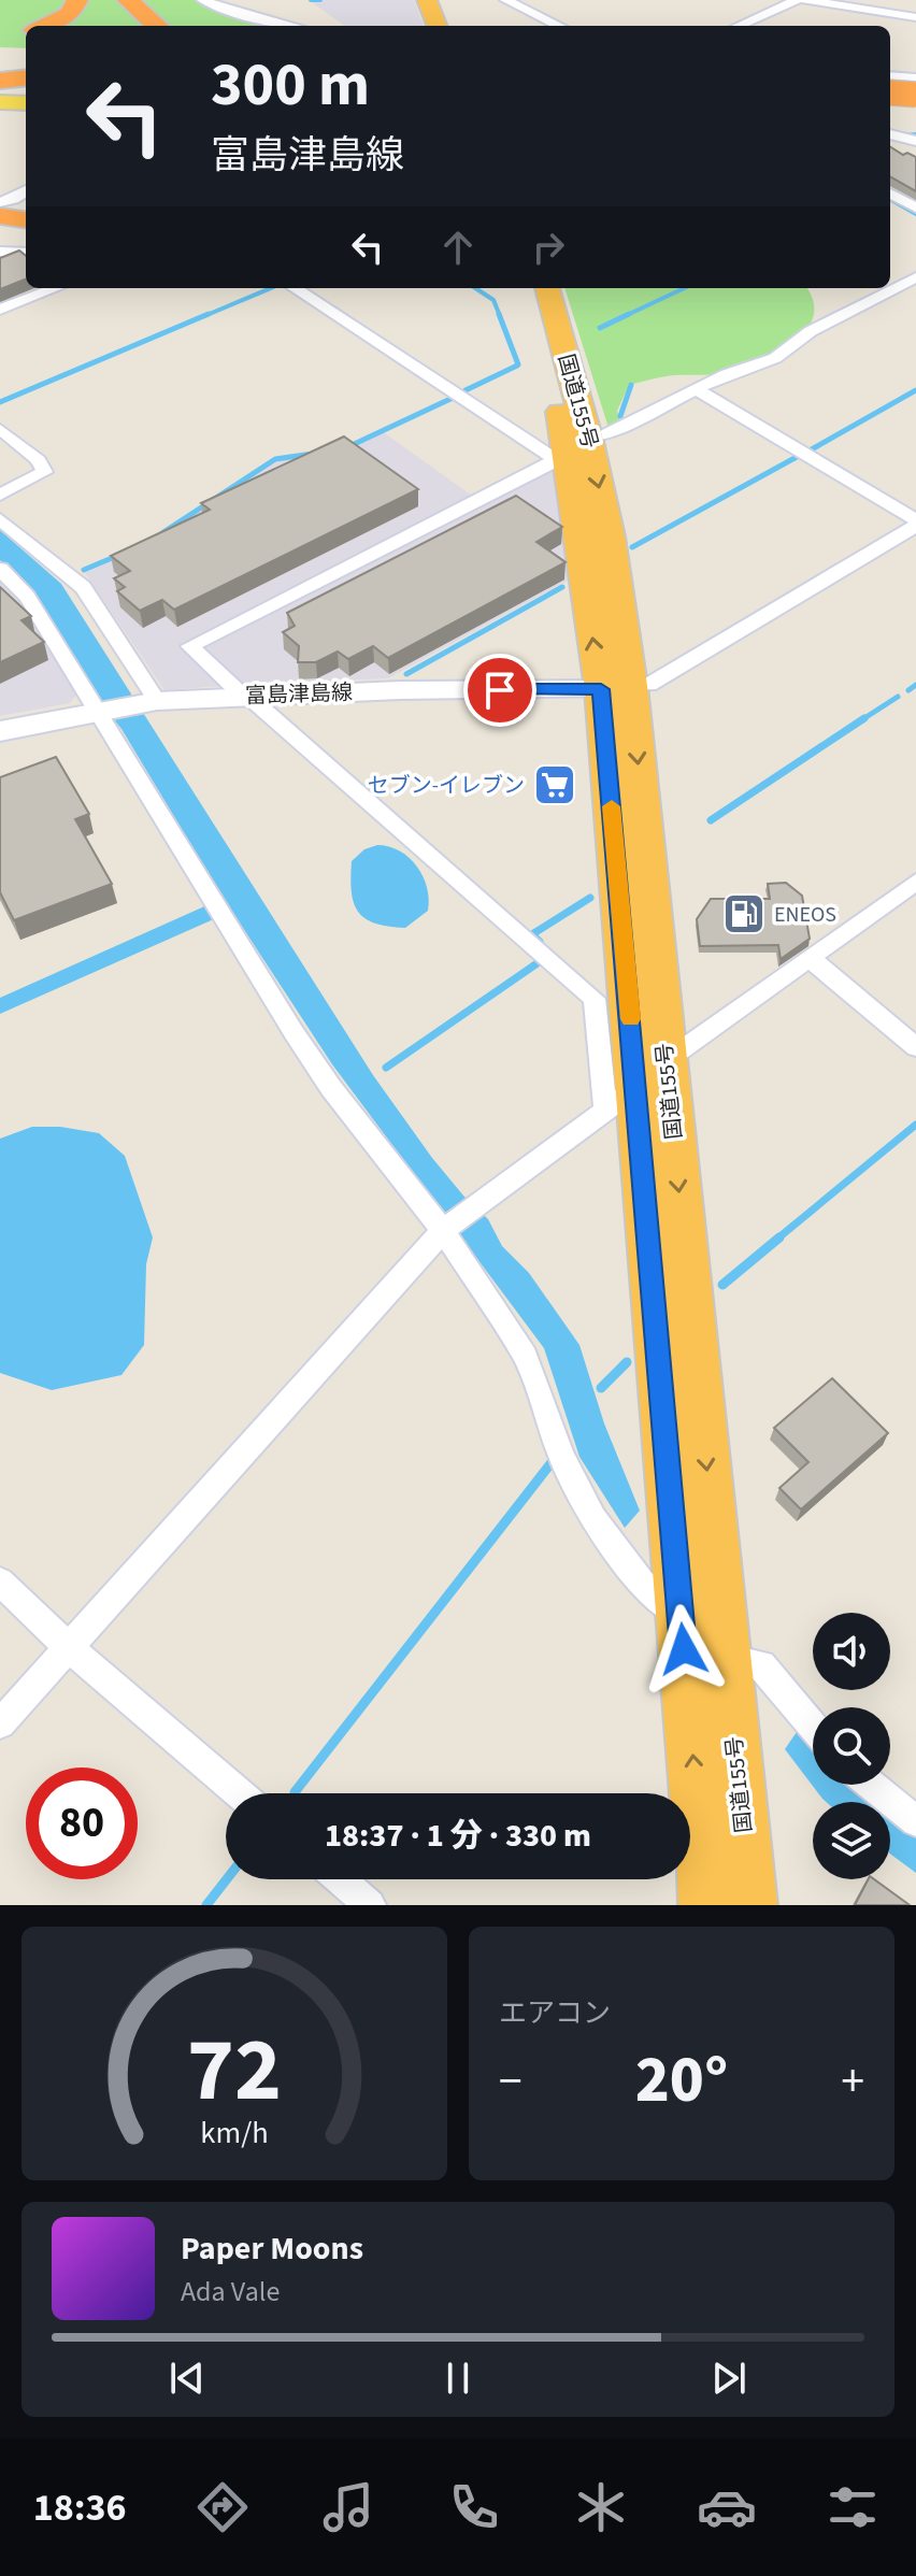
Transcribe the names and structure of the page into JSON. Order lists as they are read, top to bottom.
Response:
{
  "streets": {
    "highway": ["国道155号"],
    "main road": ["富島津島線"]
  },
  "crossings": [
    ["国道155号", "富島津島線"]
  ],
  "places": {
    "supermarket": ["セブン-イレブン"],
    "fuel station": ["ENEOS"]
  },
  "page": {
    "turn": ["300 m", "富島津島線"],
    "limit": "80",
    "trip": "18:37 · 1 分 · 330 m",
    "tile": "エアコン",
    "heat": ["−", "20°", "+"],
    "song": ["Paper Moons", "Ada Vale"],
    "tabs": "18:36",
    "gauge": ["72", "km/h"]
  }
}
